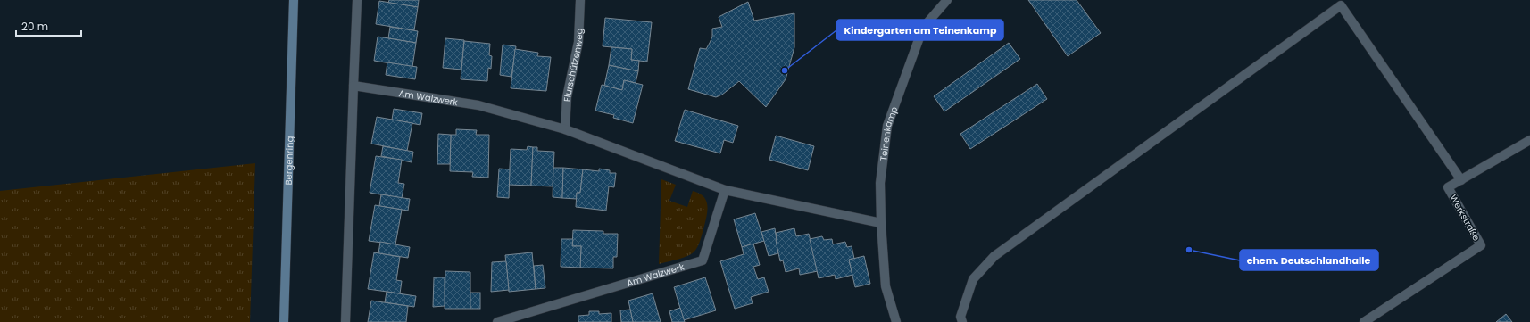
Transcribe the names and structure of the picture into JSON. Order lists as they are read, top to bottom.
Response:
{
  "streets": {
    "main road": ["Bergenring"],
    "street": [
      "Flurschützenweg",
      "Am Walzwerk",
      "Teinenkamp",
      "Werkstraße"
    ]
  },
  "crossings": [
    ["Flurschützenweg", "Am Walzwerk"],
    ["Am Walzwerk", "Teinenkamp"]
  ],
  "places": ["Kindergarten am Teinenkamp", "ehem. Deutschlandhalle"],
  "scale_bar": "20 m"
}
